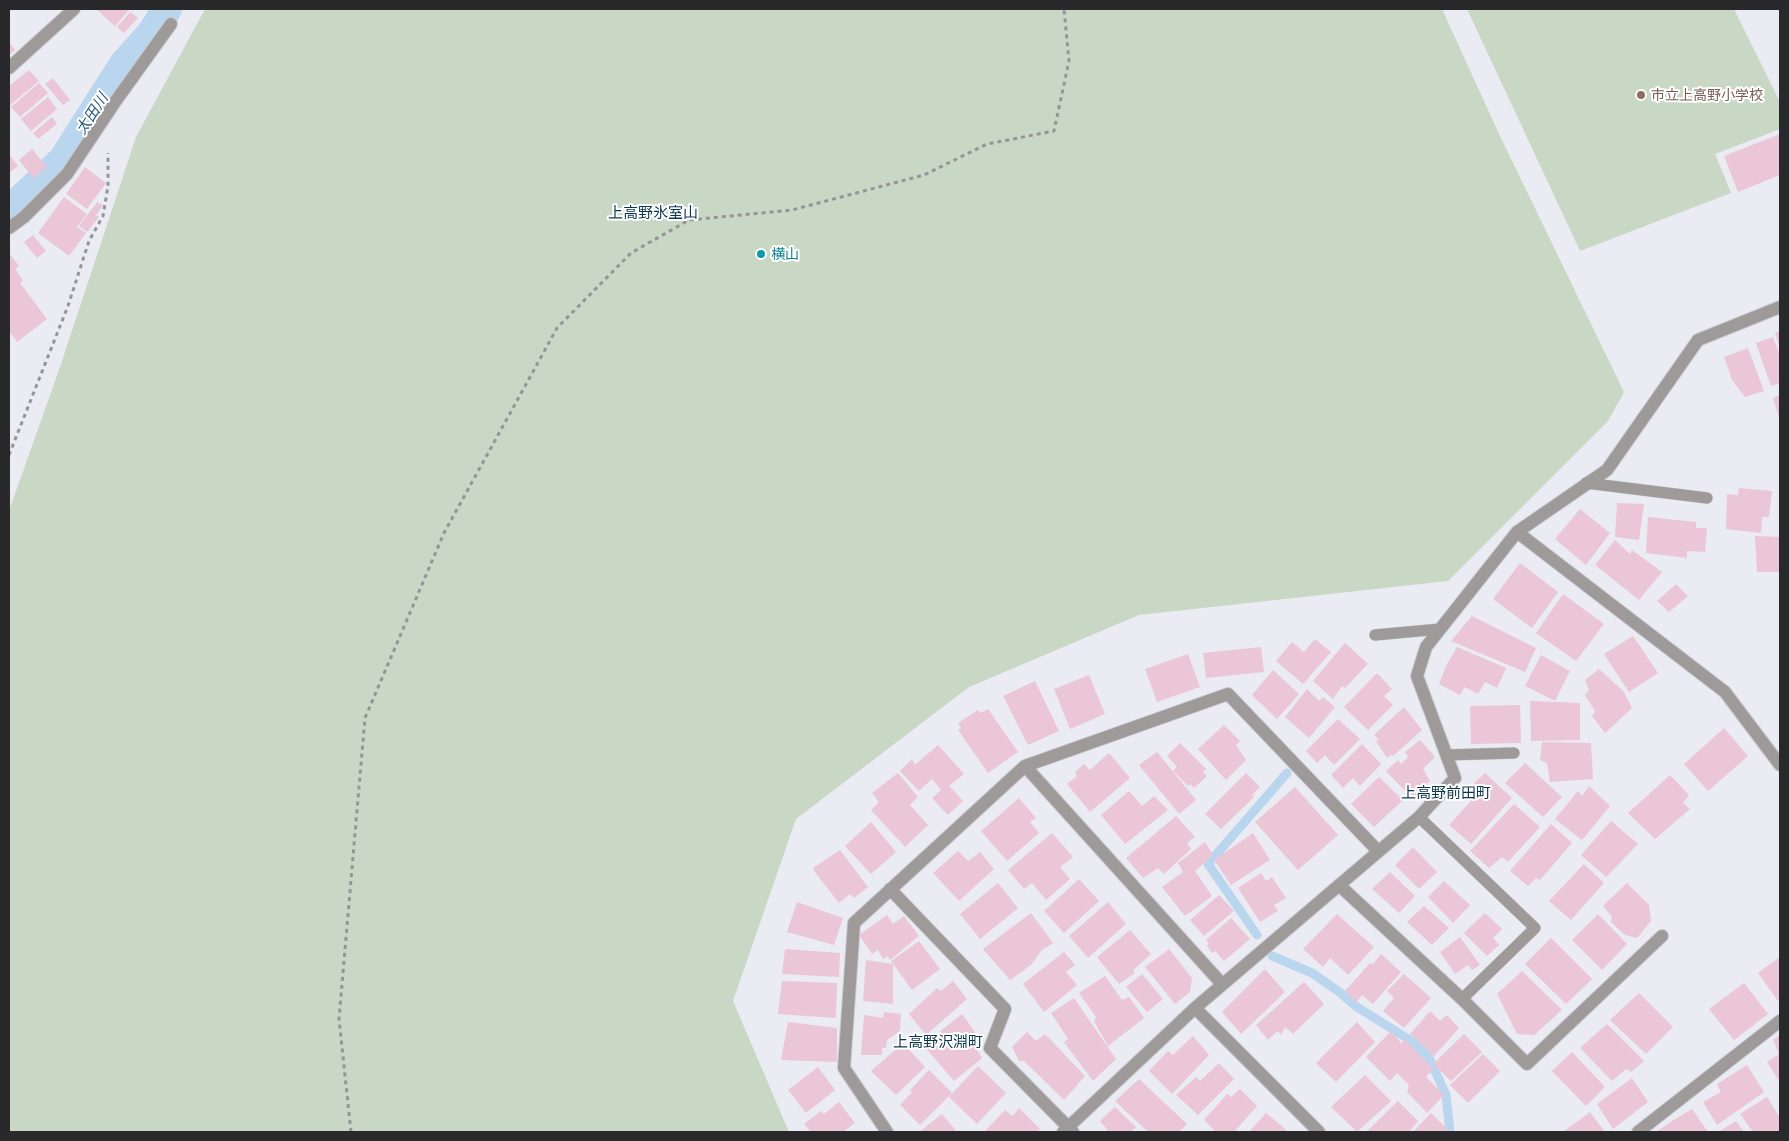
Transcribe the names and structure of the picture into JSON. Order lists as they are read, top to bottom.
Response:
{
  "districts": ["上高野氷室山", "上高野前田町", "上高野沢淵町"],
  "water": ["太田川"],
  "places": ["市立上高野小学校", "横山"]
}
